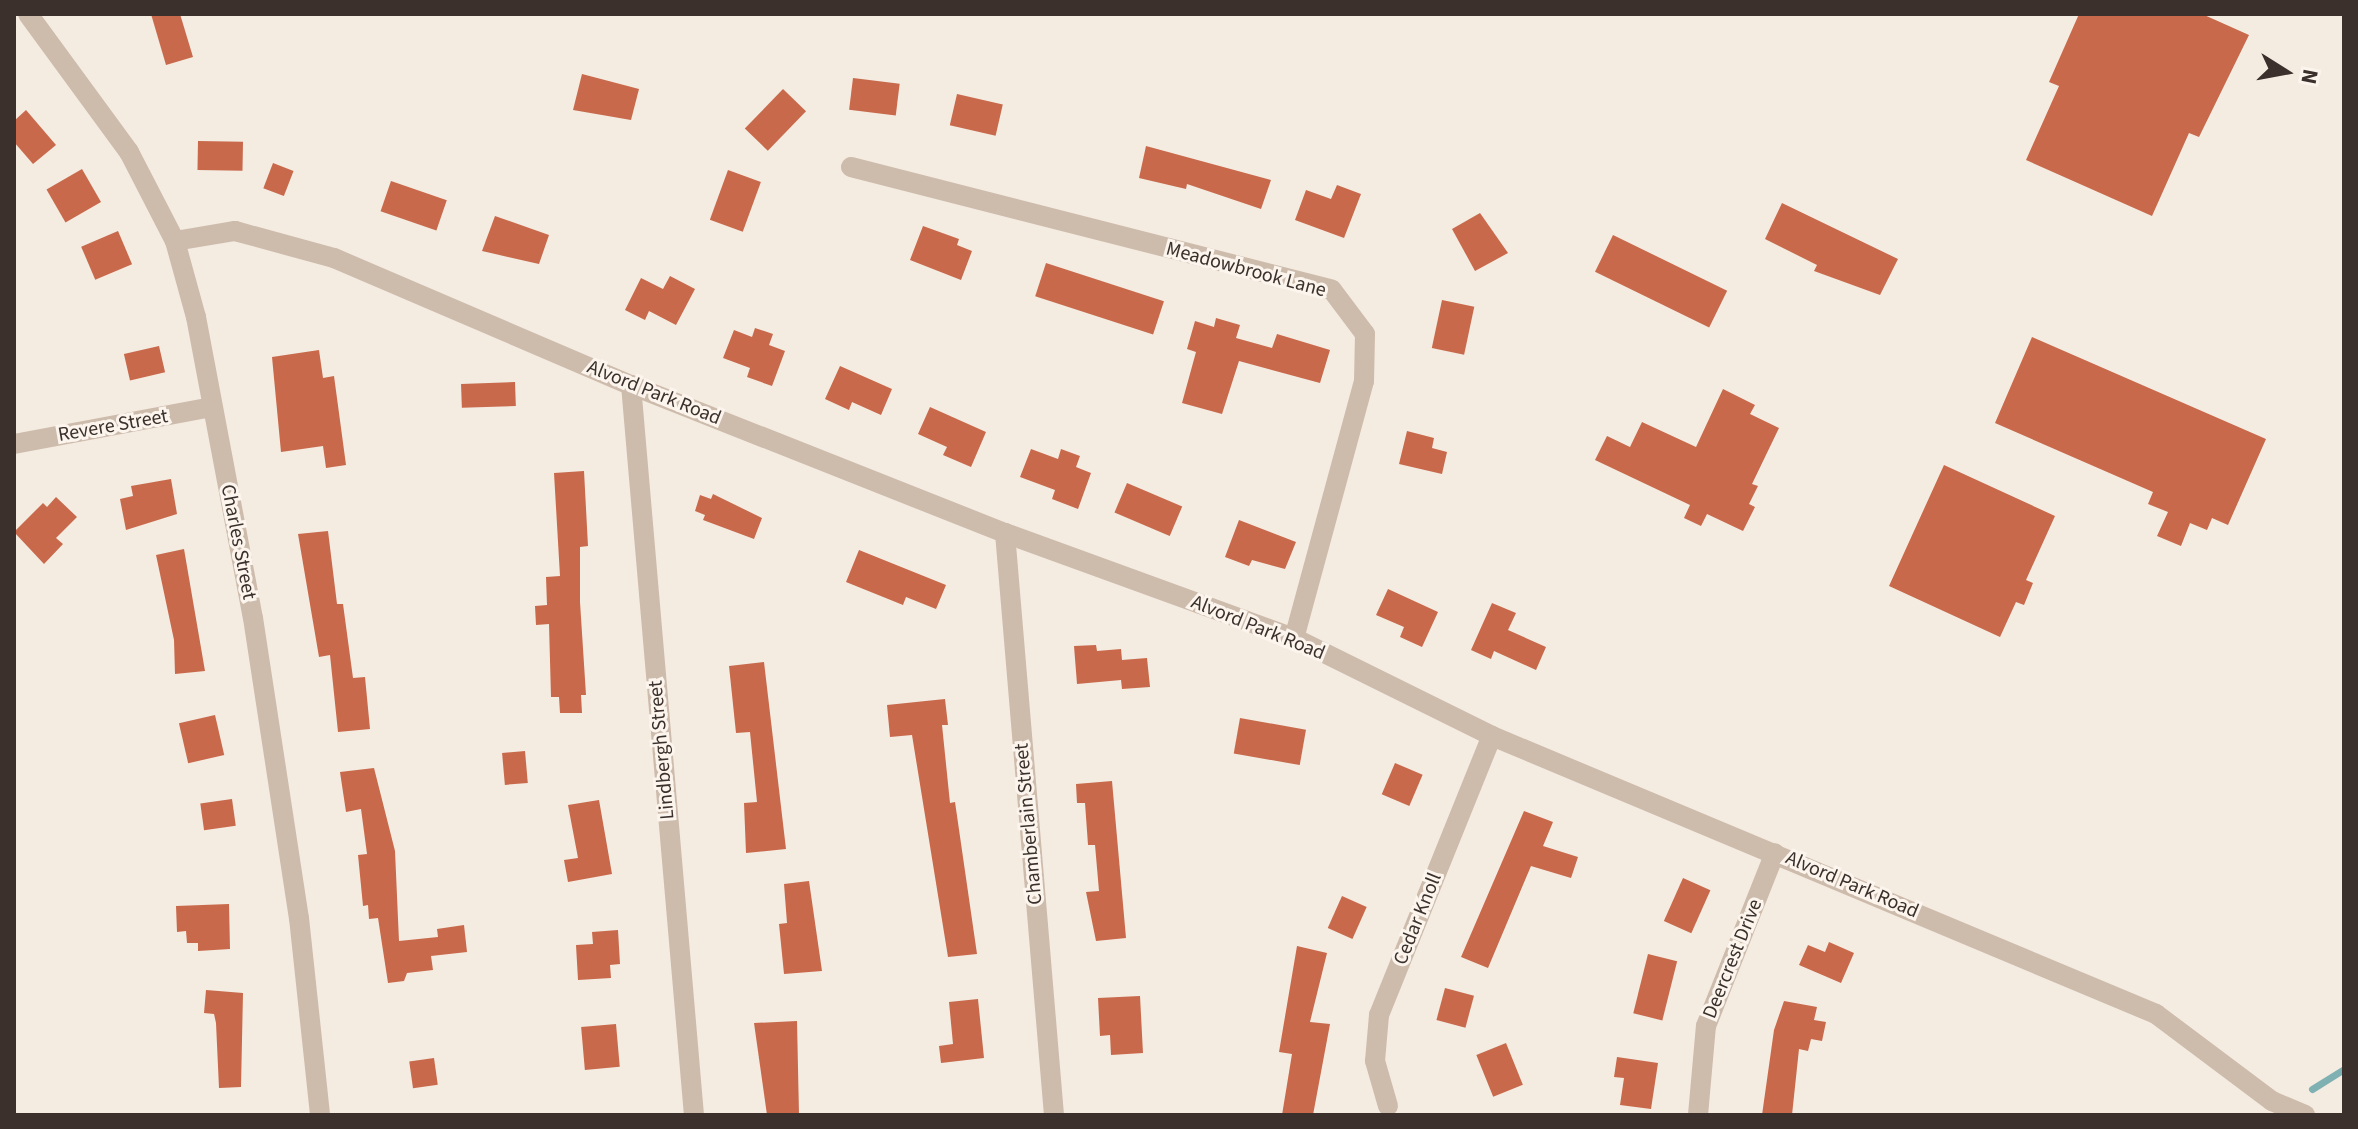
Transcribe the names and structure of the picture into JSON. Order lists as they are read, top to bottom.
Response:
{
  "streets": {
    "street": [
      "Meadowbrook Lane",
      "Alvord Park Road",
      "Revere Street",
      "Charles Street",
      "Lindbergh Street",
      "Chamberlain Street",
      "Cedar Knoll",
      "Deercrest Drive"
    ]
  },
  "crossings": [
    ["Meadowbrook Lane", "Alvord Park Road"],
    ["Alvord Park Road", "Charles Street"],
    ["Alvord Park Road", "Lindbergh Street"],
    ["Alvord Park Road", "Chamberlain Street"],
    ["Alvord Park Road", "Cedar Knoll"],
    ["Alvord Park Road", "Deercrest Drive"],
    ["Revere Street", "Charles Street"]
  ],
  "north": "right"
}
